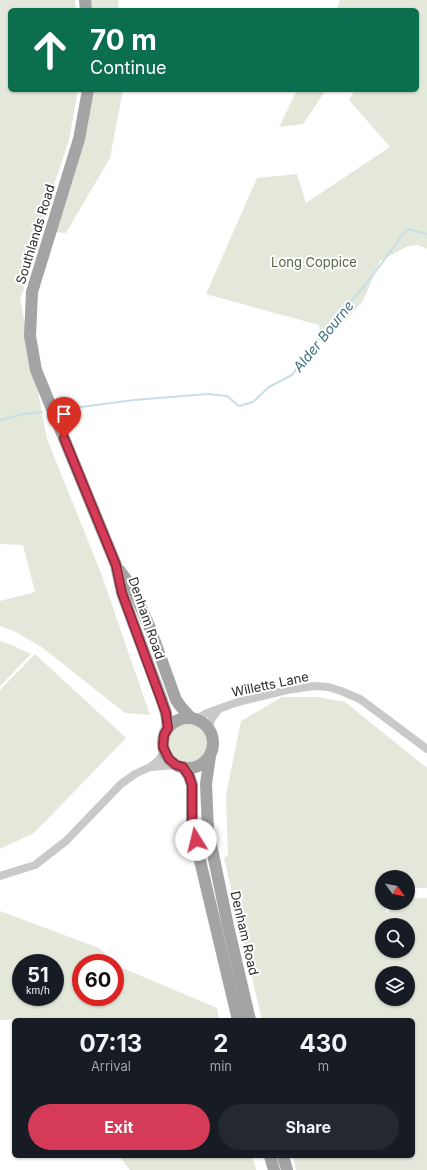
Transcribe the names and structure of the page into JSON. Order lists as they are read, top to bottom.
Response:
{
  "streets": {
    "main road": ["Southlands Road", "Denham Road"],
    "street": ["Willetts Lane"]
  },
  "crossings": [
    ["Southlands Road", "Denham Road"],
    ["Denham Road", "Willetts Lane"]
  ],
  "water": ["Alder Bourne"],
  "parks": ["Long Coppice"],
  "north": "bottom right",
  "page": {
    "turn": ["70 m", "Continue"],
    "speed": "51 km/h",
    "limit": "60",
    "eta": [
      "07:13",
      "Arrival",
      "2",
      "min",
      "430",
      "m"
    ],
    "buttons": ["Exit", "Share"]
  }
}
